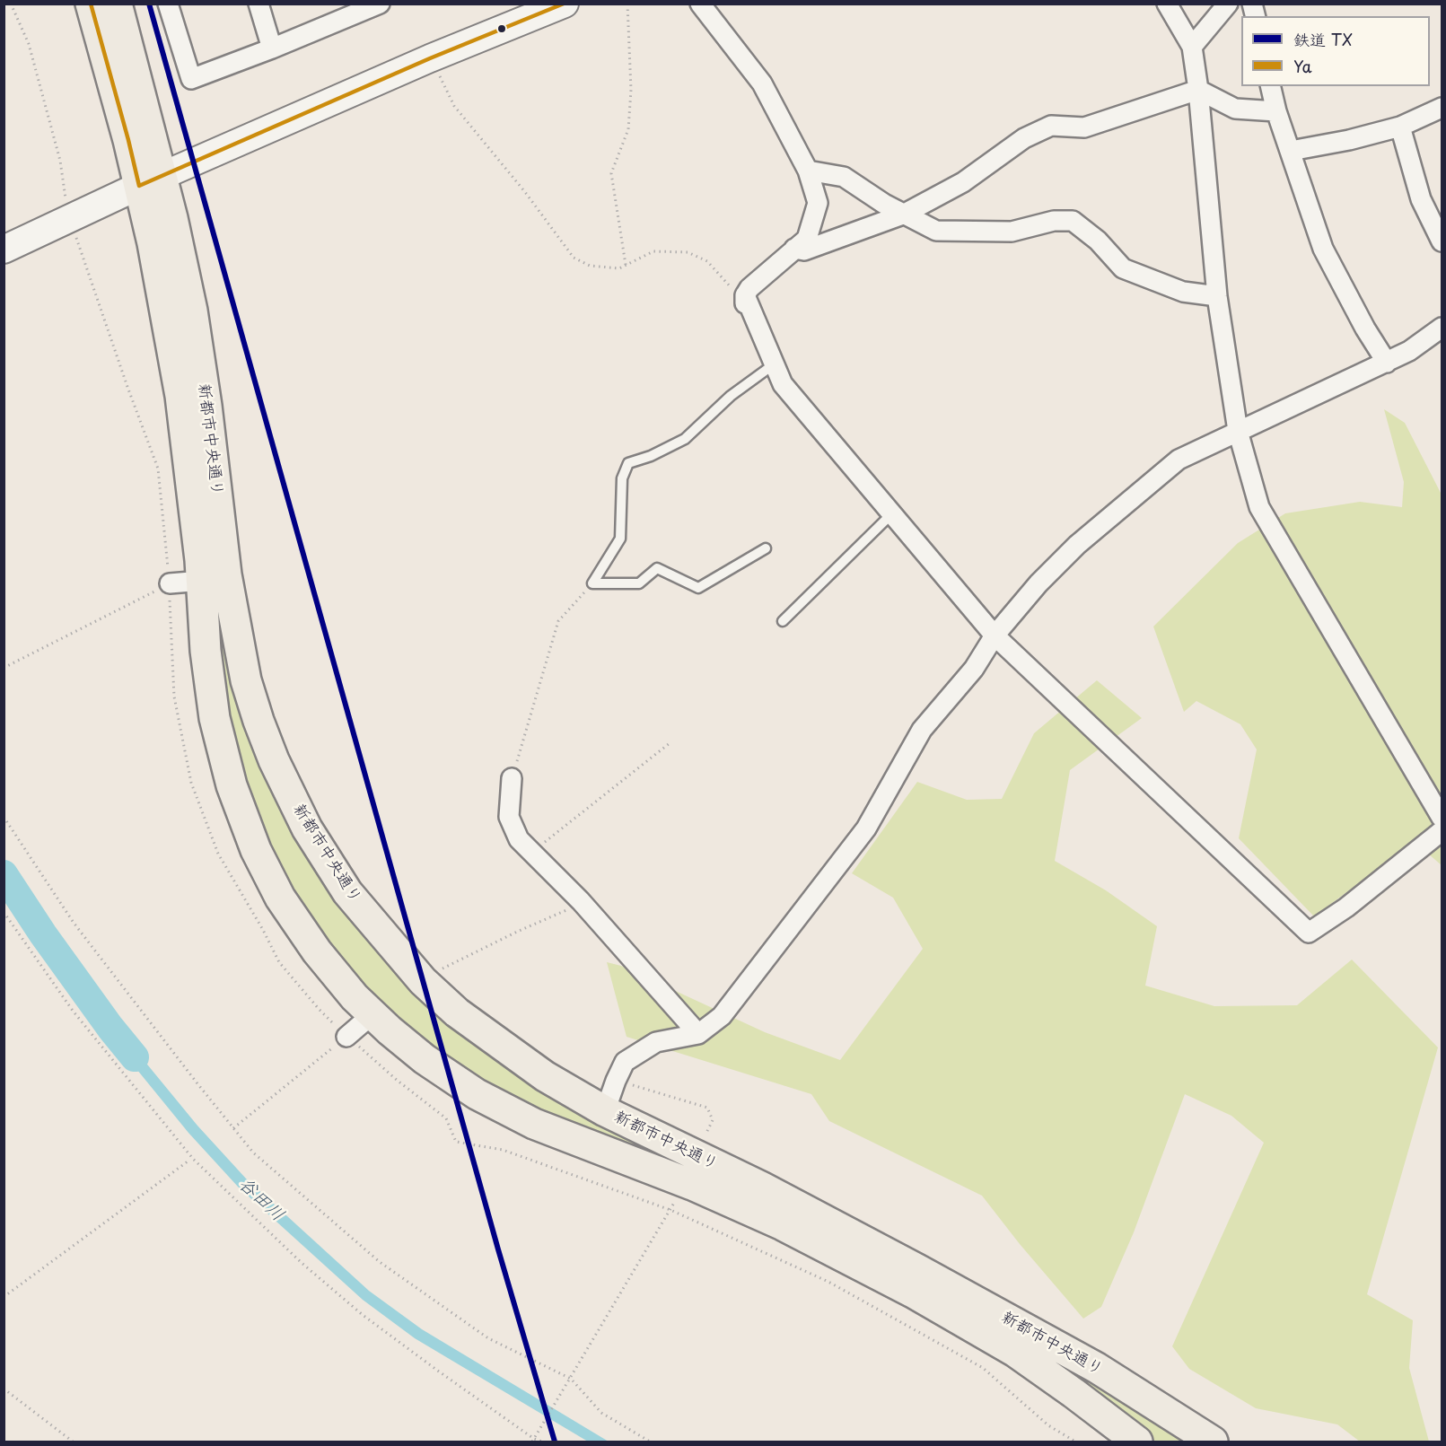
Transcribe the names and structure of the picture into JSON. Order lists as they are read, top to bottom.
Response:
{
  "streets": {
    "main road": ["新都市中央通り"]
  },
  "water": ["谷田川"],
  "lines": ["rail line TX", "transit line Ya"],
  "legend": ["鉄道 TX", "Ya"]
}
